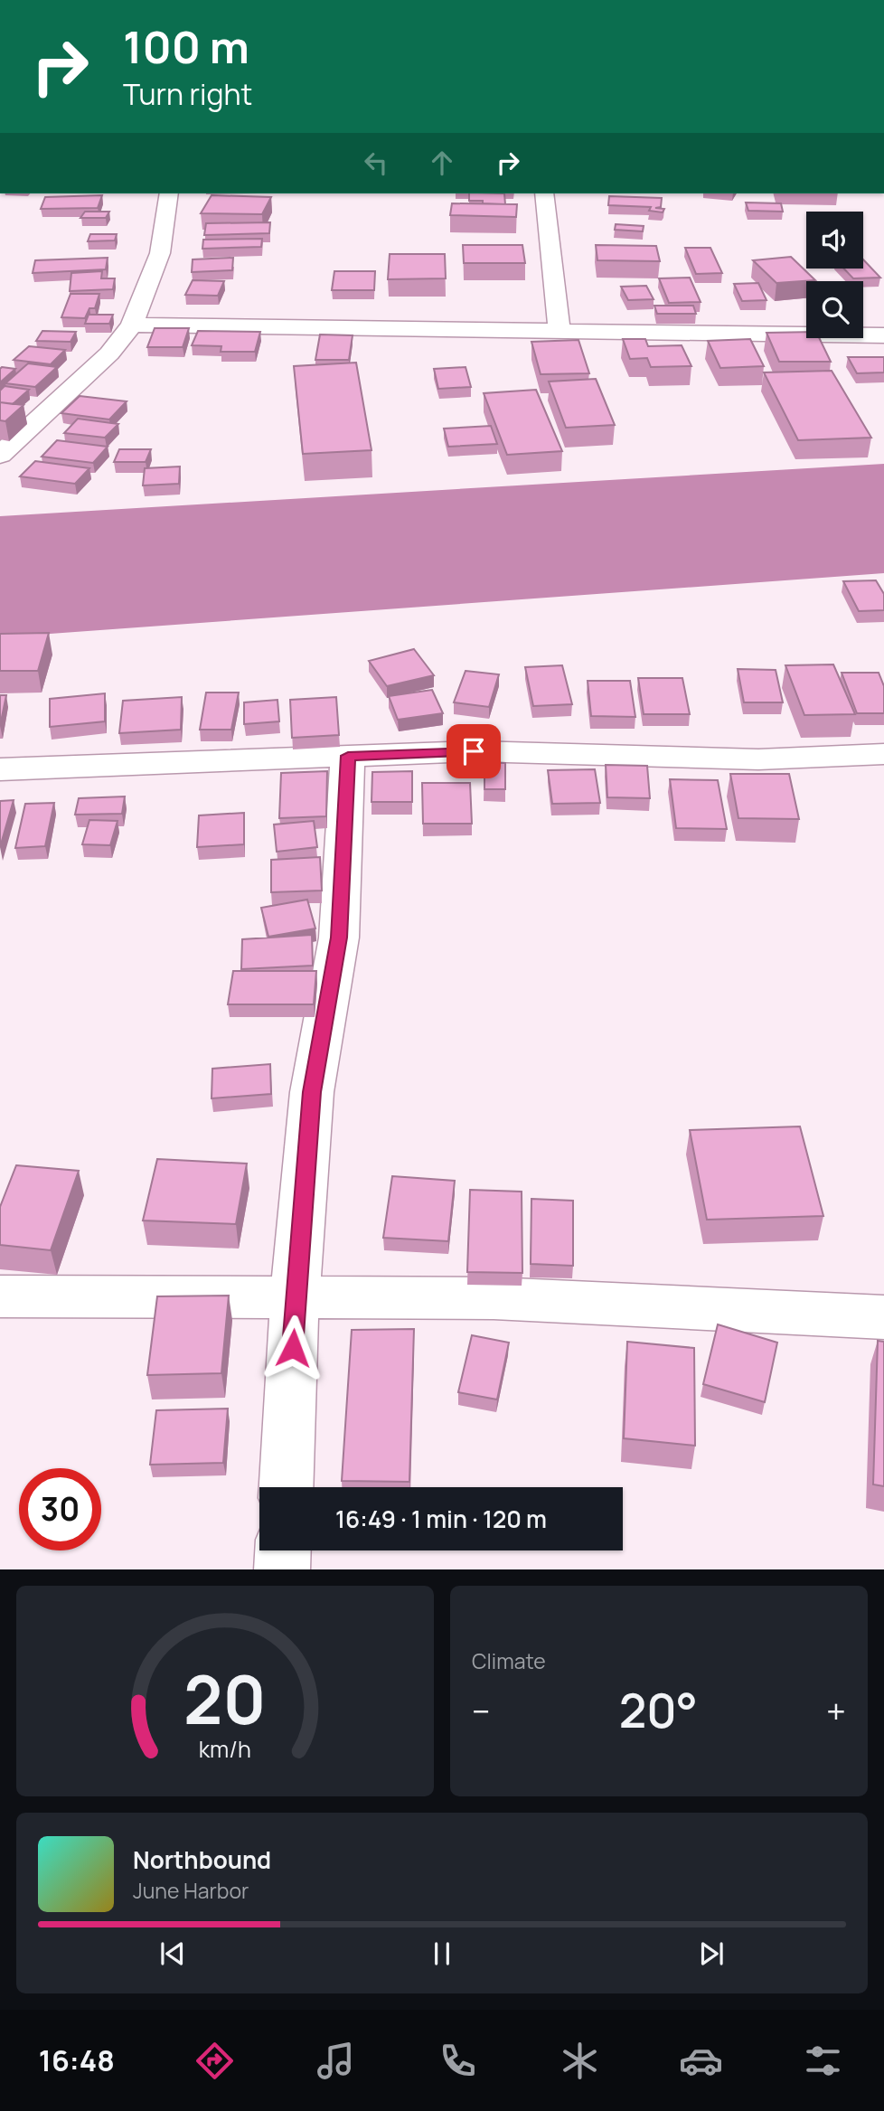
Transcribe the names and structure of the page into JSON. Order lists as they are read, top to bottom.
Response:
{
  "page": {
    "turn": ["100 m", "Turn right"],
    "limit": "30",
    "trip": "16:49 · 1 min · 120 m",
    "tile": "Climate",
    "heat": ["−", "20°", "+"],
    "song": ["Northbound", "June Harbor"],
    "tabs": "16:48",
    "gauge": ["20", "km/h"]
  }
}
